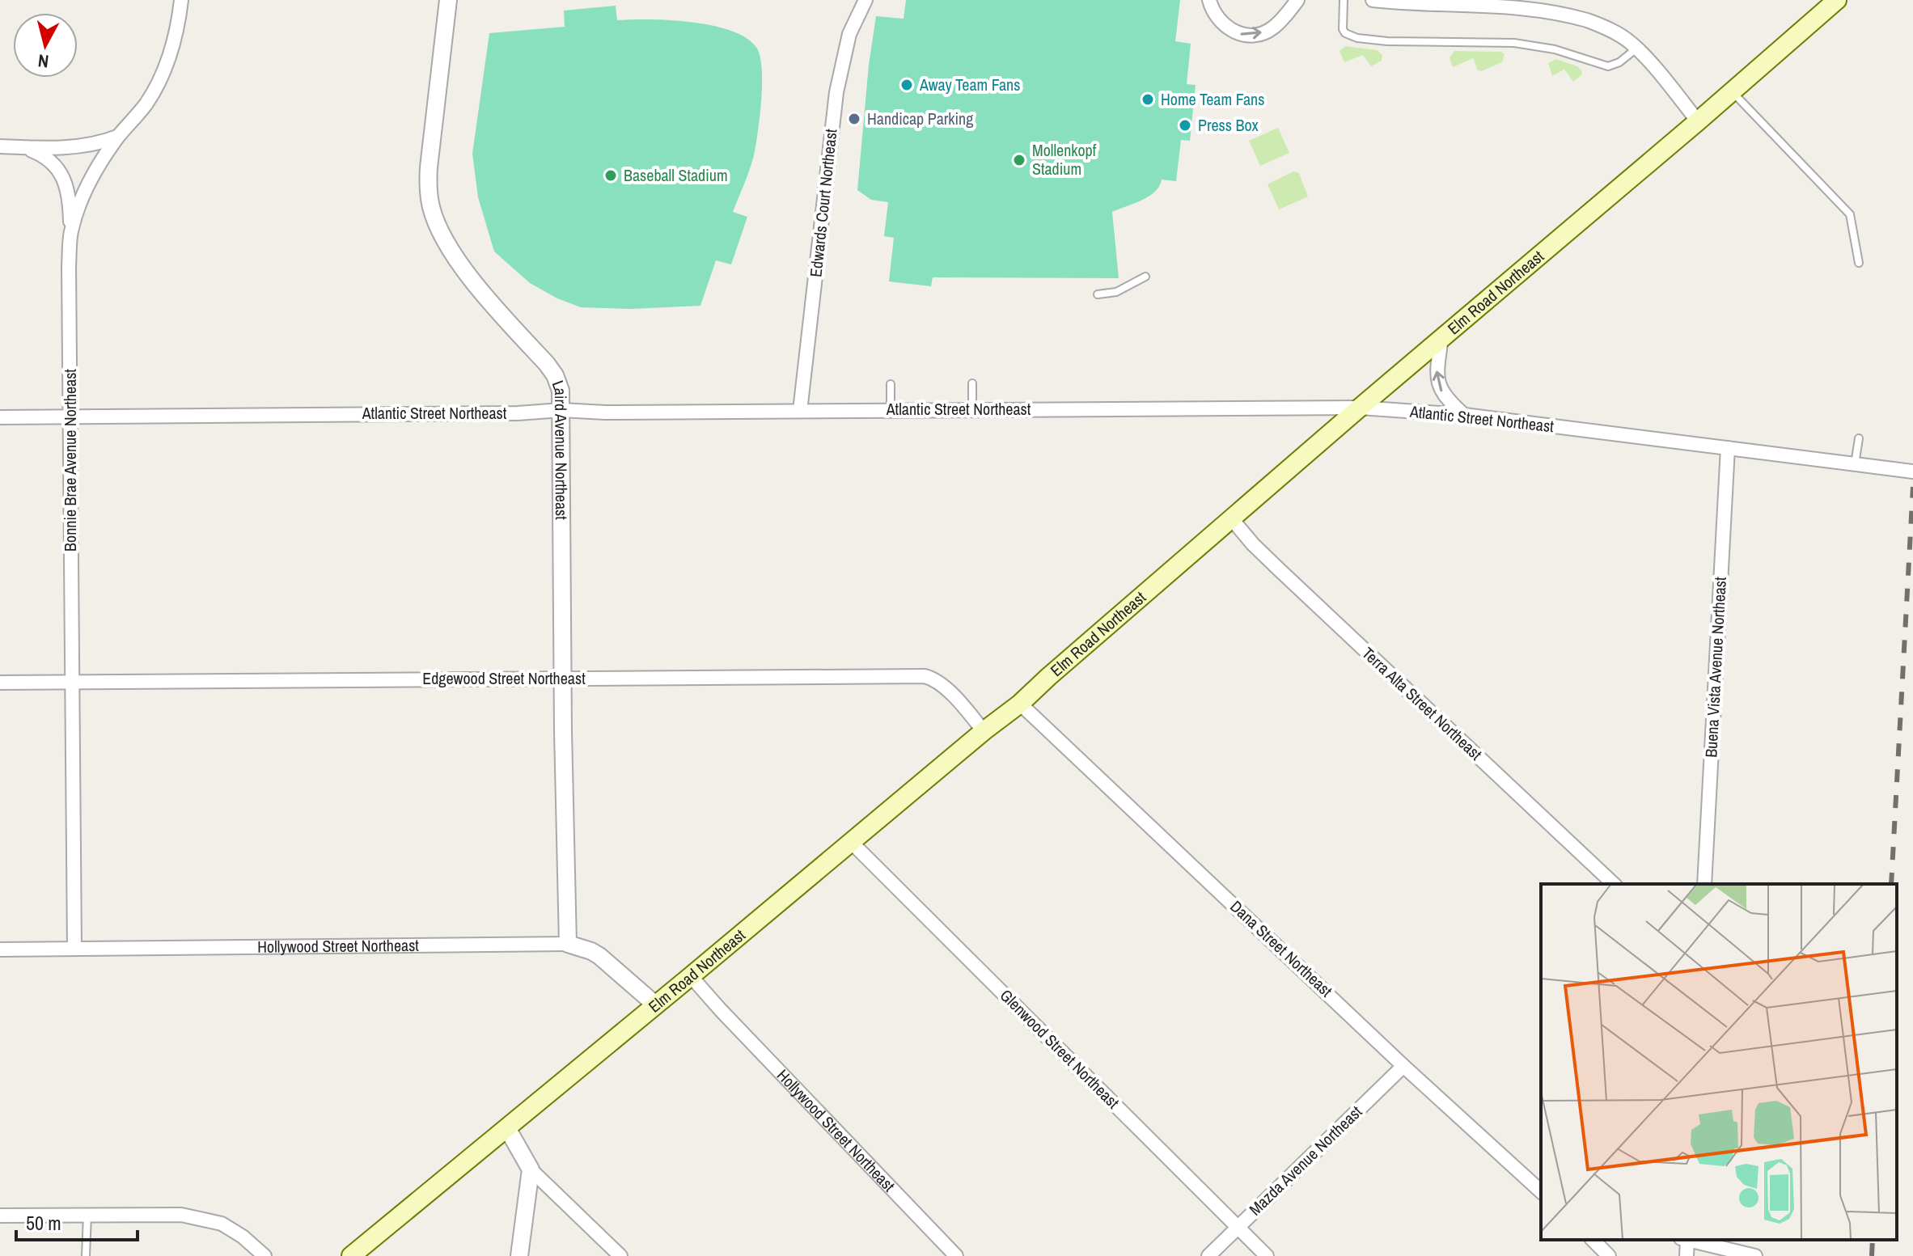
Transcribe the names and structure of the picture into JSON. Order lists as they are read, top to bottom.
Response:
{
  "streets": {
    "main road": ["Elm Road Northeast"],
    "street": [
      "Edwards Court Northeast",
      "Atlantic Street Northeast",
      "Laird Avenue Northeast",
      "Bonnie Brae Avenue Northeast",
      "Buena Vista Avenue Northeast",
      "Edgewood Street Northeast",
      "Terra Alta Street Northeast",
      "Hollywood Street Northeast",
      "Dana Street Northeast",
      "Glenwood Street Northeast",
      "Mazda Avenue Northeast"
    ]
  },
  "crossings": [
    ["Edwards Court Northeast", "Atlantic Street Northeast"],
    ["Elm Road Northeast", "Atlantic Street Northeast"],
    ["Elm Road Northeast", "Edgewood Street Northeast"],
    ["Elm Road Northeast", "Terra Alta Street Northeast"],
    ["Elm Road Northeast", "Hollywood Street Northeast"],
    ["Elm Road Northeast", "Dana Street Northeast"],
    ["Elm Road Northeast", "Glenwood Street Northeast"],
    ["Atlantic Street Northeast", "Laird Avenue Northeast"],
    ["Atlantic Street Northeast", "Bonnie Brae Avenue Northeast"],
    ["Atlantic Street Northeast", "Buena Vista Avenue Northeast"],
    ["Laird Avenue Northeast", "Edgewood Street Northeast"],
    ["Laird Avenue Northeast", "Hollywood Street Northeast"],
    ["Bonnie Brae Avenue Northeast", "Edgewood Street Northeast"],
    ["Bonnie Brae Avenue Northeast", "Hollywood Street Northeast"],
    ["Dana Street Northeast", "Mazda Avenue Northeast"],
    ["Glenwood Street Northeast", "Mazda Avenue Northeast"]
  ],
  "places": [
    "Away Team Fans",
    "Home Team Fans",
    "Handicap Parking",
    "Press Box",
    "Mollenkopf Stadium",
    "Baseball Stadium"
  ],
  "scale_bar": "50 m",
  "north": "bottom"
}
